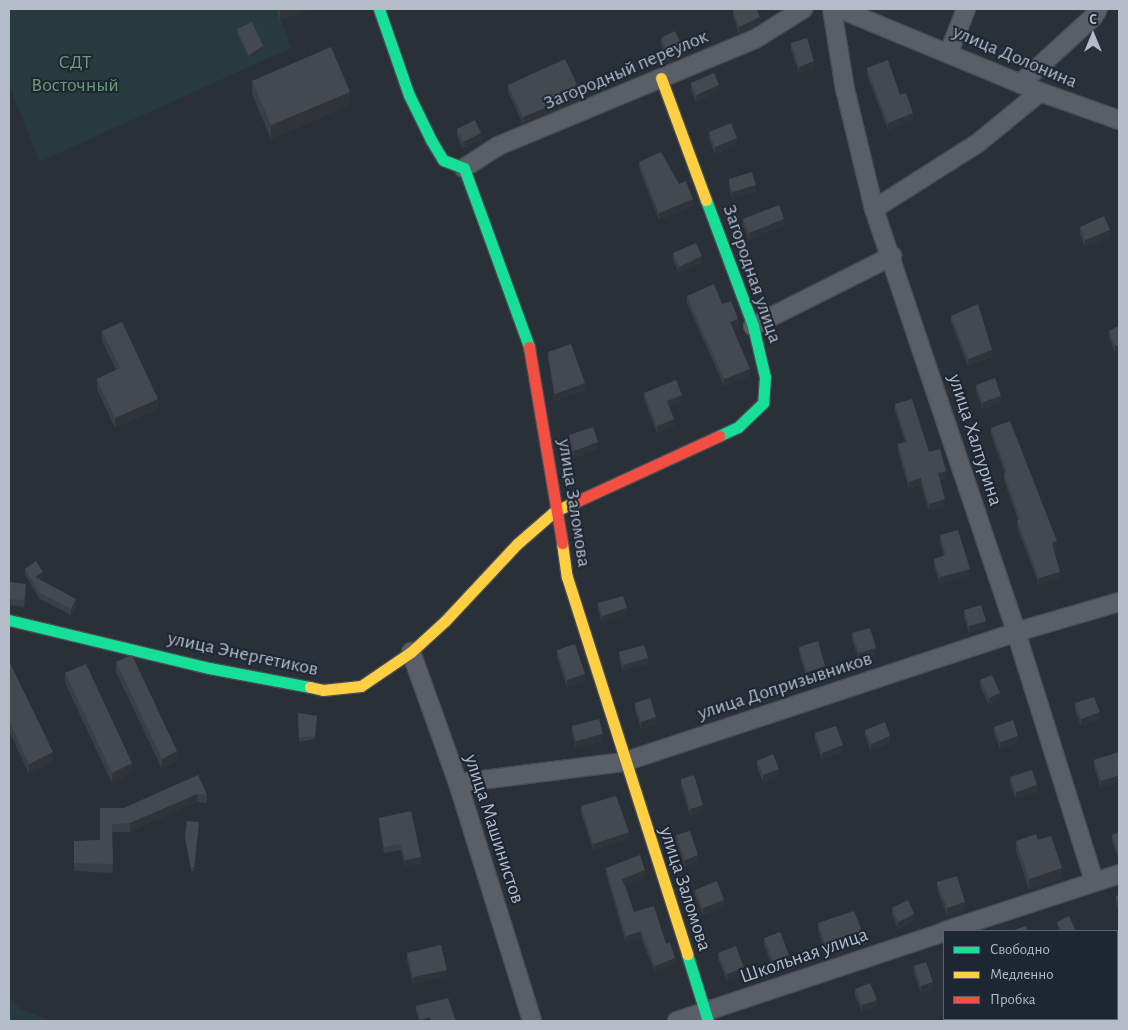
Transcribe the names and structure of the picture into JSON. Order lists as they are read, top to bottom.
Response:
{
  "streets": {
    "street": [
      "улица Долонина",
      "Загородный переулок",
      "Загородная улица",
      "улица Халтурина",
      "улица Заломова",
      "улица Энергетиков",
      "улица Допризывников",
      "улица Машинистов",
      "Школьная улица"
    ]
  },
  "crossings": [
    ["Загородный переулок", "Загородная улица"],
    ["Загородный переулок", "улица Заломова"],
    ["Загородная улица", "улица Заломова"],
    ["Загородная улица", "улица Энергетиков"],
    ["улица Халтурина", "улица Допризывников"],
    ["улица Халтурина", "Школьная улица"],
    ["улица Заломова", "улица Энергетиков"],
    ["улица Заломова", "улица Допризывников"],
    ["улица Заломова", "Школьная улица"],
    ["улица Энергетиков", "улица Машинистов"],
    ["улица Допризывников", "улица Машинистов"]
  ],
  "parks": ["СДТ Восточный"],
  "legend": ["Свободно", "Медленно", "Пробка"],
  "north": "top"
}
